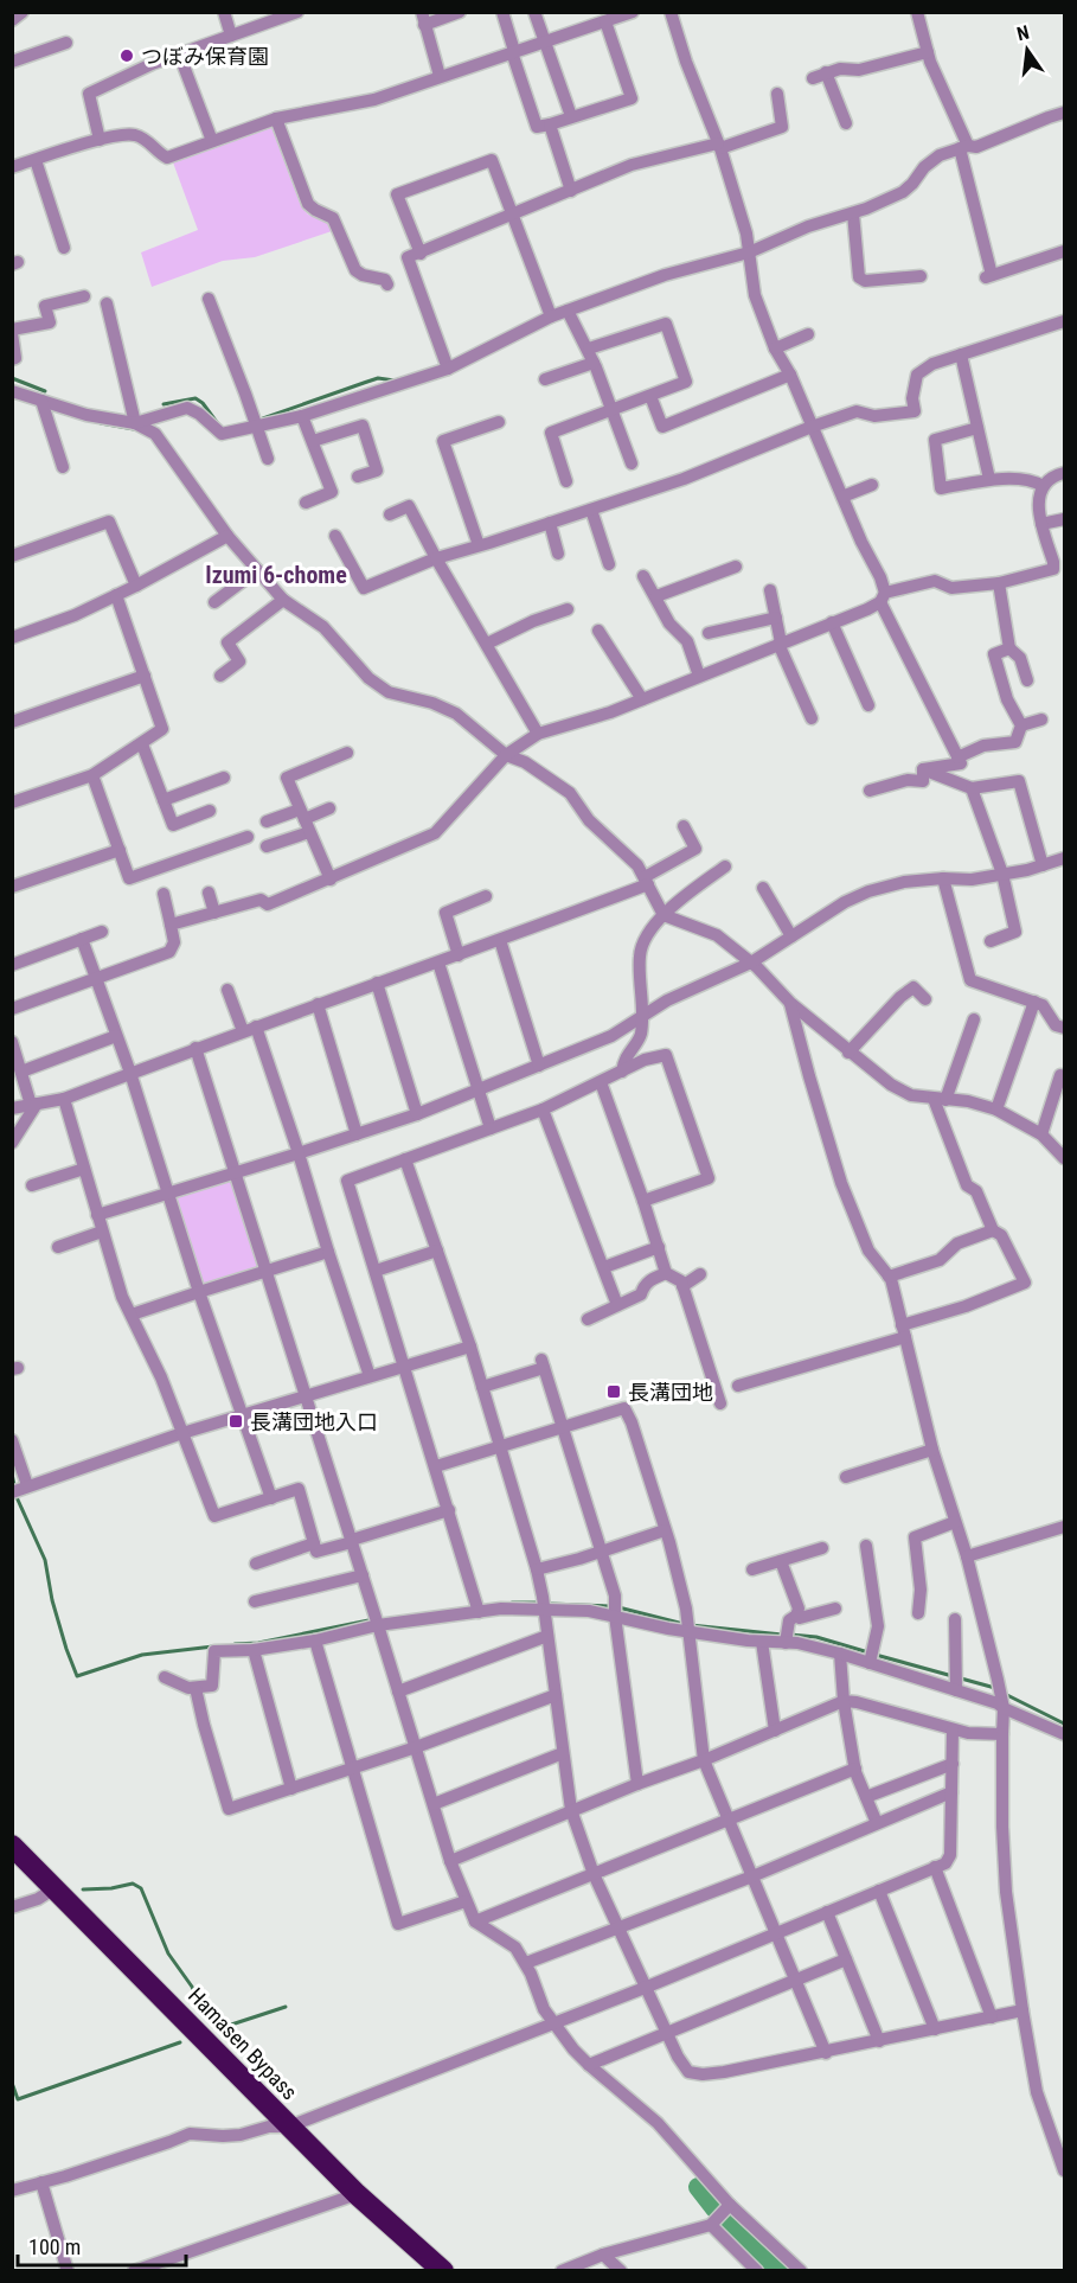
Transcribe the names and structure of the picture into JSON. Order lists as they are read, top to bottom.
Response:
{
  "streets": {
    "highway": ["Hamasen Bypass"]
  },
  "districts": ["Izumi 6-chome"],
  "places": {
    "other": ["つぼみ保育園"],
    "transit": ["長溝団地", "長溝団地入口"]
  },
  "scale_bar": "100 m",
  "north": "top"
}
